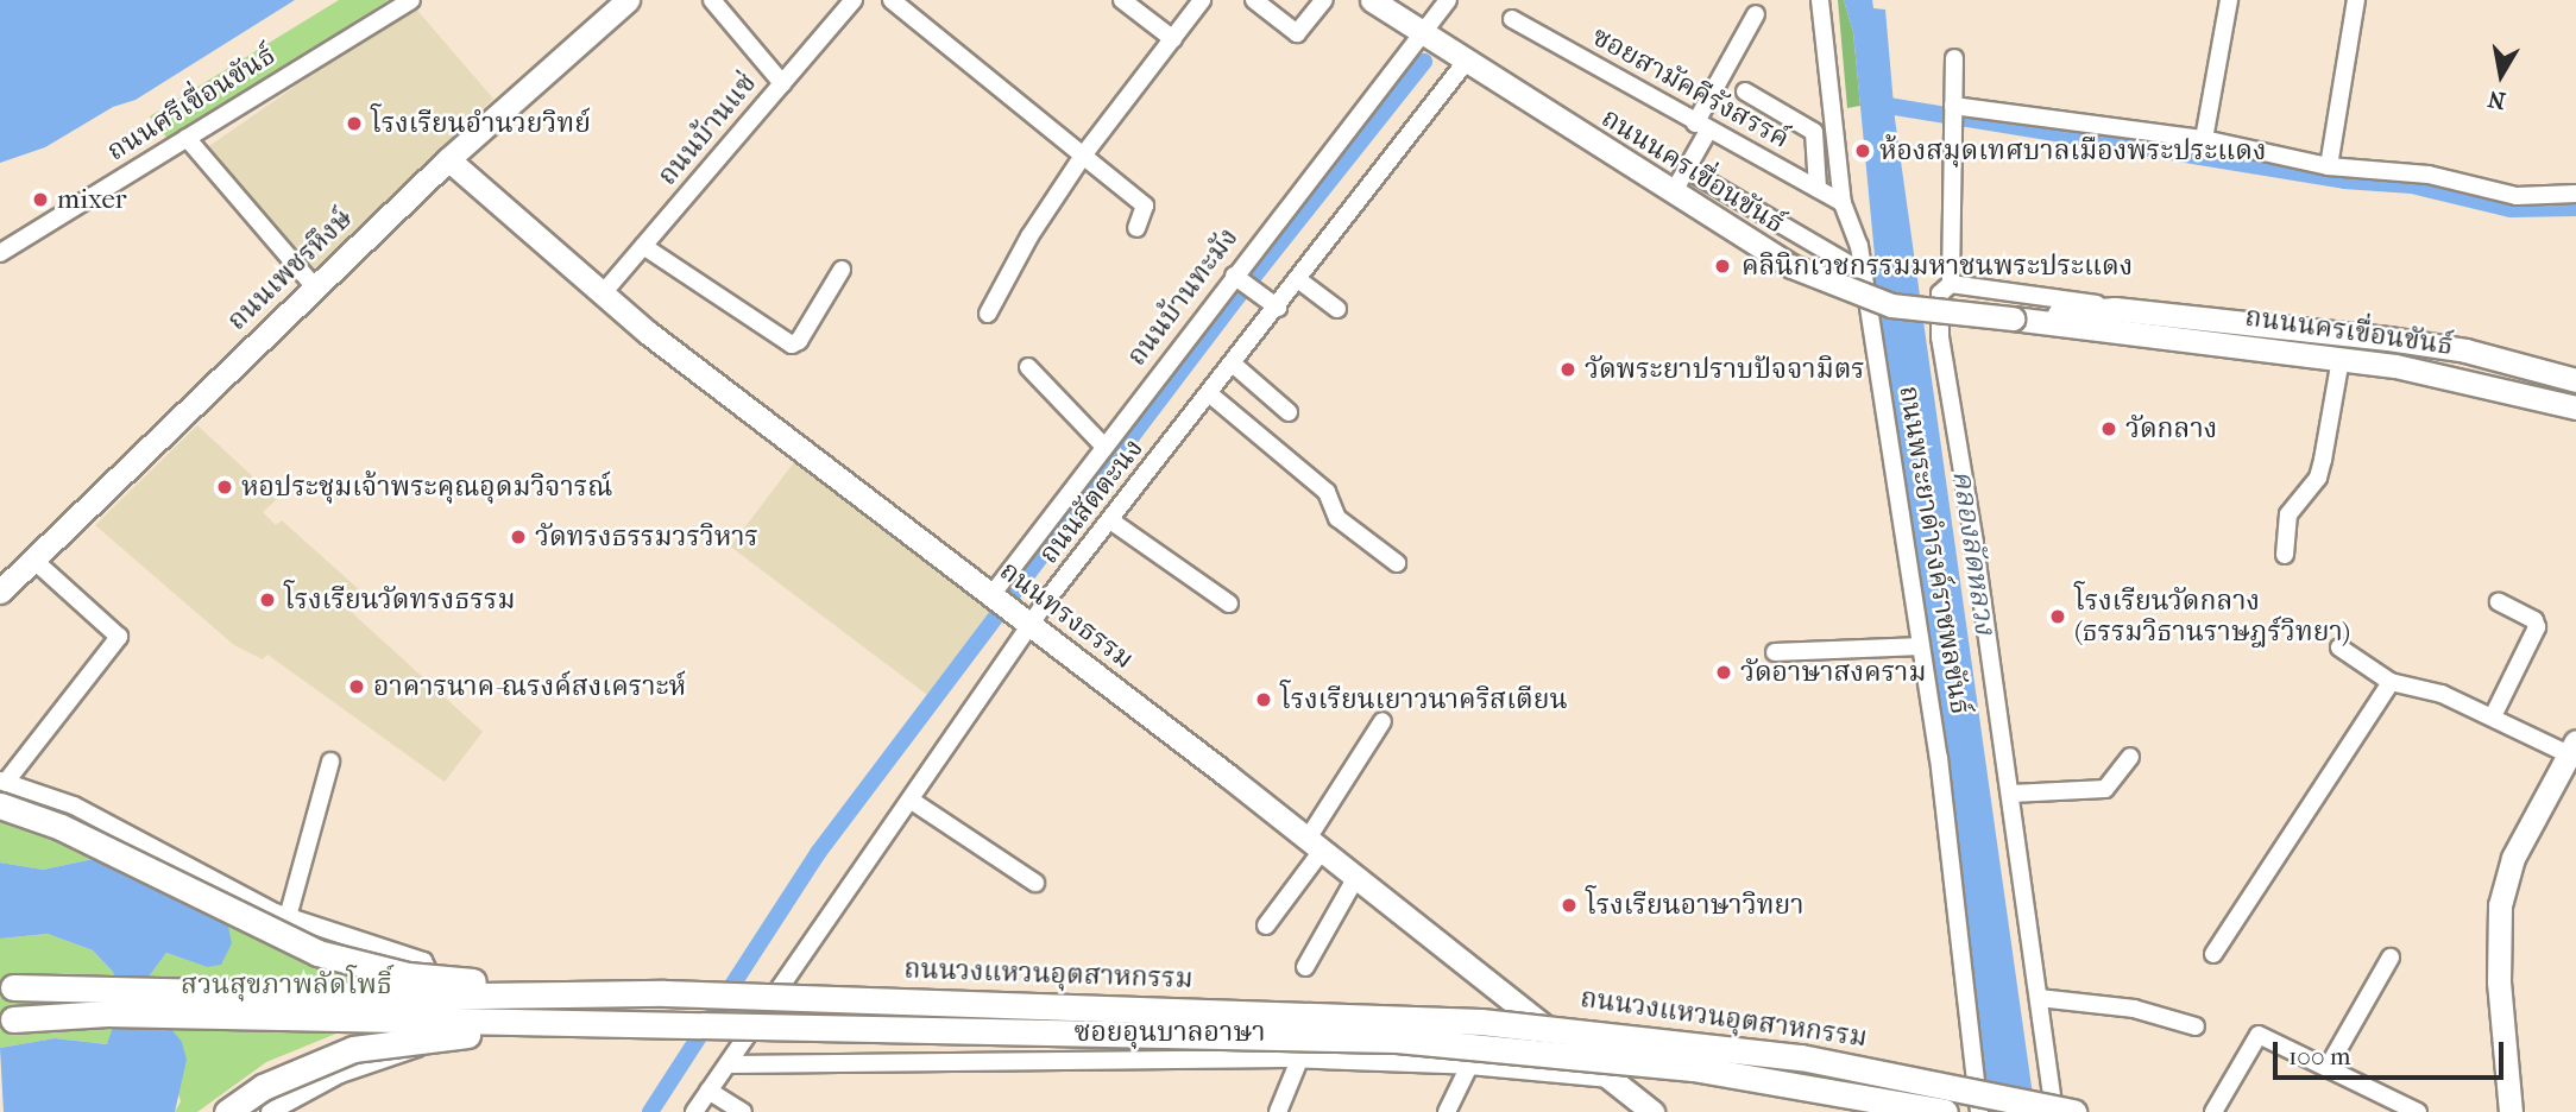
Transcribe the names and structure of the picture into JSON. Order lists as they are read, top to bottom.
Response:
{
  "streets": {
    "main road": [
      "ถนนนครเขื่อนขันธ์",
      "ถนนเพชรหึงษ์",
      "ถนนทรงธรรม",
      "ถนนวงแหวนอุตสาหกรรม"
    ],
    "street": [
      "ซอยสามัคคีรังสรรค์",
      "ถนนศรีเขื่อนขันธ์",
      "ถนนบ้านแซ่",
      "ถนนบ้านทะมัง",
      "ถนนสัตตะนง",
      "ถนนพระยาดำรงค์ราชพลขันธ์",
      "ซอยอุนบาลอาษา"
    ]
  },
  "crossings": [
    ["ซอยสามัคคีรังสรรค์", "ถนนพระยาดำรงค์ราชพลขันธ์"],
    ["ถนนบ้านแซ่", "ถนนทรงธรรม"],
    ["ถนนนครเขื่อนขันธ์", "ถนนบ้านทะมัง"],
    ["ถนนนครเขื่อนขันธ์", "ถนนสัตตะนง"],
    ["ถนนเพชรหึงษ์", "ถนนทรงธรรม"],
    ["ถนนบ้านทะมัง", "ถนนทรงธรรม"],
    ["ถนนสัตตะนง", "ถนนทรงธรรม"],
    ["ถนนสัตตะนง", "ซอยอุนบาลอาษา"],
    ["ถนนทรงธรรม", "ซอยอุนบาลอาษา"]
  ],
  "water": ["คลองลัดหลวง"],
  "parks": ["สวนสุขภาพลัดโพธิ์"],
  "places": [
    "โรงเรียนอำนวยวิทย์",
    "ห้องสมุดเทศบาลเมืองพระประแดง",
    "mixer",
    "คลินิกเวชกรรมมหาชนพระประแดง",
    "วัดพระยาปราบปัจจามิตร",
    "วัดกลาง",
    "หอประชุมเจ้าพระคุณอุดมวิจารณ์",
    "วัดทรงธรรมวรวิหาร",
    "โรงเรียนวัดทรงธรรม",
    "โรงเรียนวัดกลาง (ธรรมวิธานราษฎร์วิทยา)",
    "วัดอาษาสงคราม",
    "อาคารนาค-ณรงค์สงเคราะห์",
    "โรงเรียนเยาวนาคริสเตียน",
    "โรงเรียนอาษาวิทยา"
  ],
  "scale_bar": "100 m",
  "north": "bottom"
}
